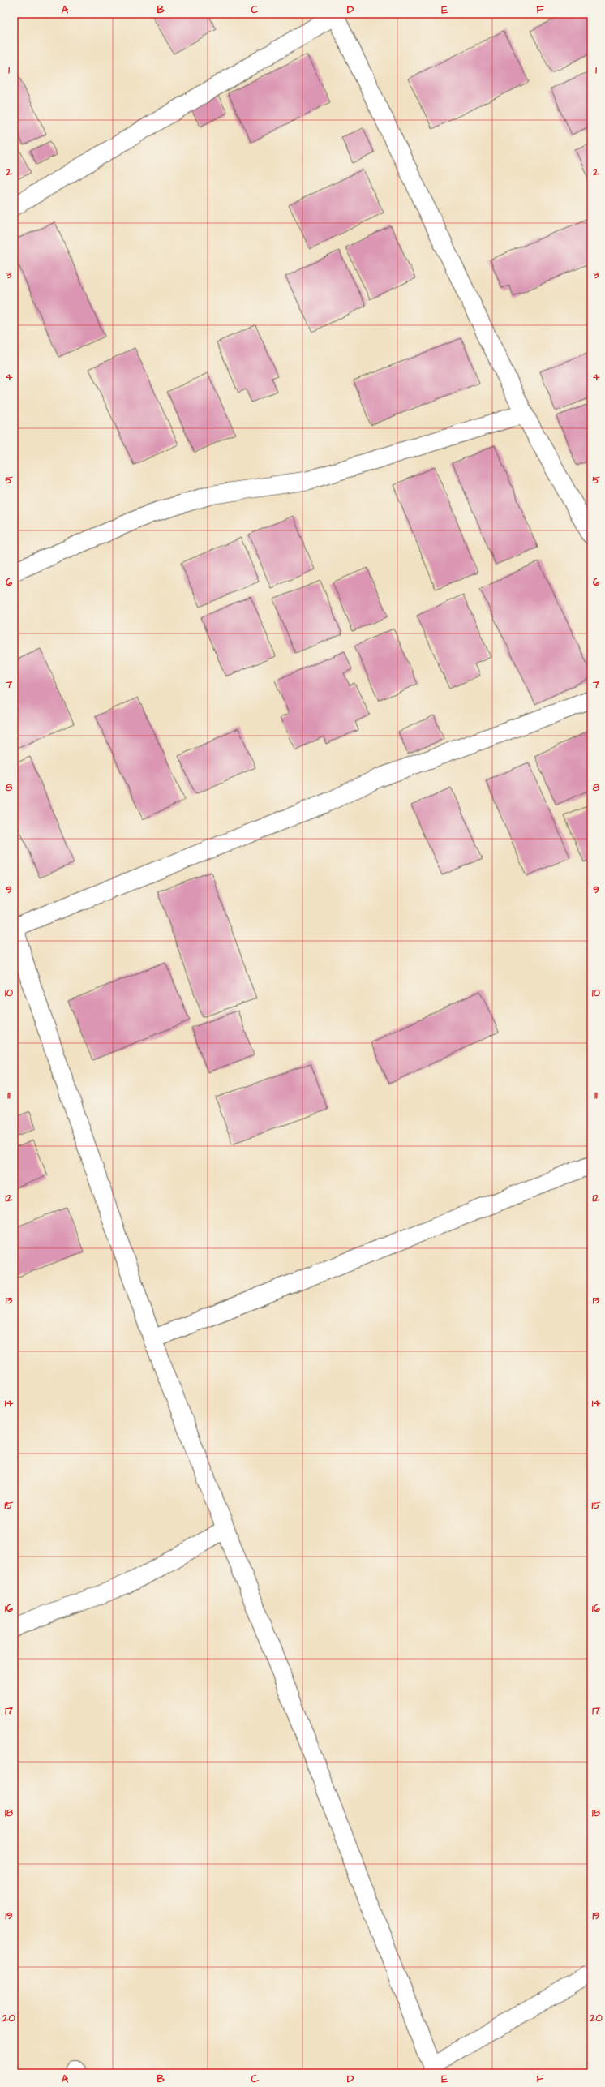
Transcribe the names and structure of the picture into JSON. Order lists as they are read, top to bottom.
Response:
{
  "grid": {
    "columns": [
      "A",
      "B",
      "C",
      "D",
      "E",
      "F"
    ],
    "rows": [
      "1",
      "2",
      "3",
      "4",
      "5",
      "6",
      "7",
      "8",
      "9",
      "10",
      "11",
      "12",
      "13",
      "14",
      "15",
      "16",
      "17",
      "18",
      "19",
      "20"
    ]
  }
}
